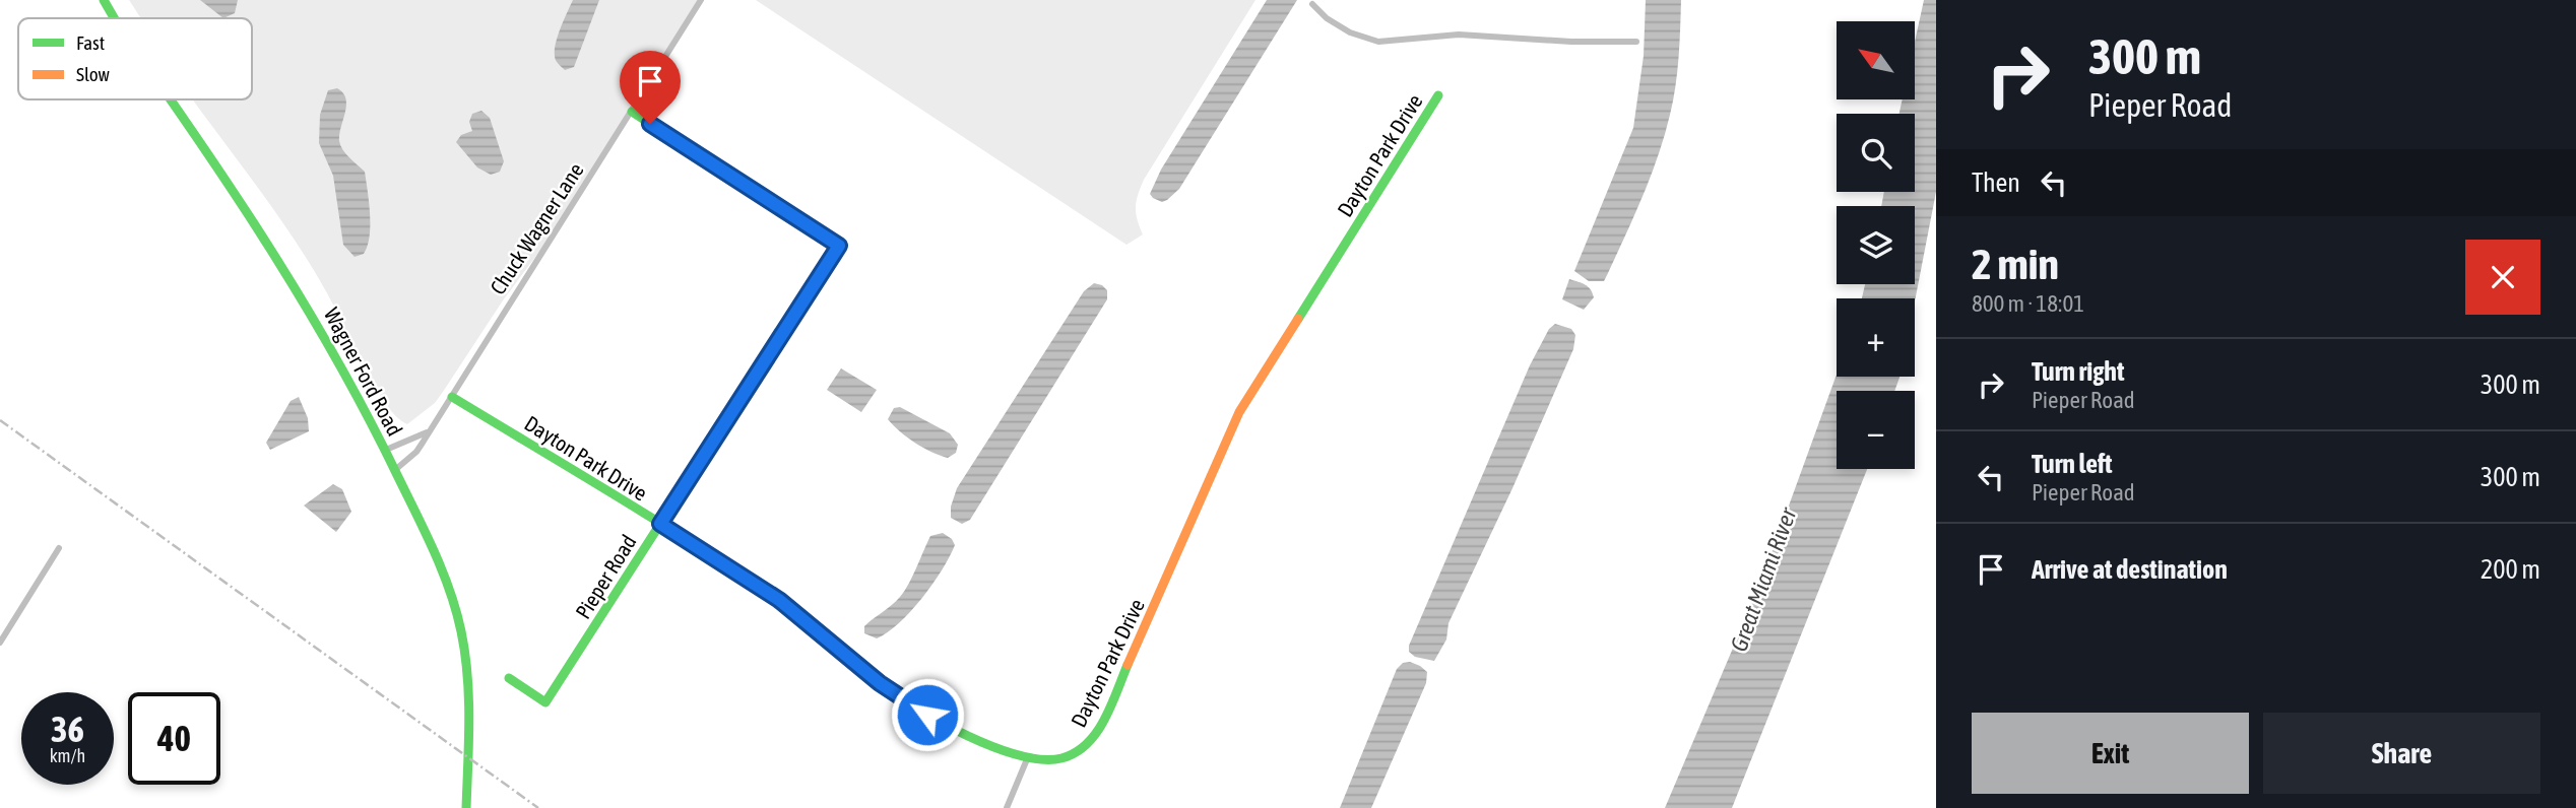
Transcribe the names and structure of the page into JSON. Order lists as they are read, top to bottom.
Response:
{
  "streets": {
    "street": [
      "Dayton Park Drive",
      "Chuck Wagner Lane",
      "Wagner Ford Road",
      "Pieper Road"
    ]
  },
  "crossings": [
    ["Dayton Park Drive", "Chuck Wagner Lane"],
    ["Dayton Park Drive", "Pieper Road"],
    ["Chuck Wagner Lane", "Wagner Ford Road"],
    ["Chuck Wagner Lane", "Pieper Road"]
  ],
  "water": ["Great Miami River"],
  "legend": ["Fast", "Slow"],
  "north": "top left",
  "page": {
    "turn": ["300 m", "Pieper Road"],
    "map_buttons": ["+", "−"],
    "then": "Then",
    "heading": ["2 min", "800 m · 18:01"],
    "list": [
      {
        "name": "Turn right",
        "note": "Pieper Road",
        "value": "300 m"
      },
      {
        "name": "Turn left",
        "note": "Pieper Road",
        "value": "300 m"
      },
      {
        "name": "Arrive at destination",
        "value": "200 m"
      }
    ],
    "speed": "36 km/h",
    "limit": "40",
    "buttons": ["Exit", "Share"]
  }
}
